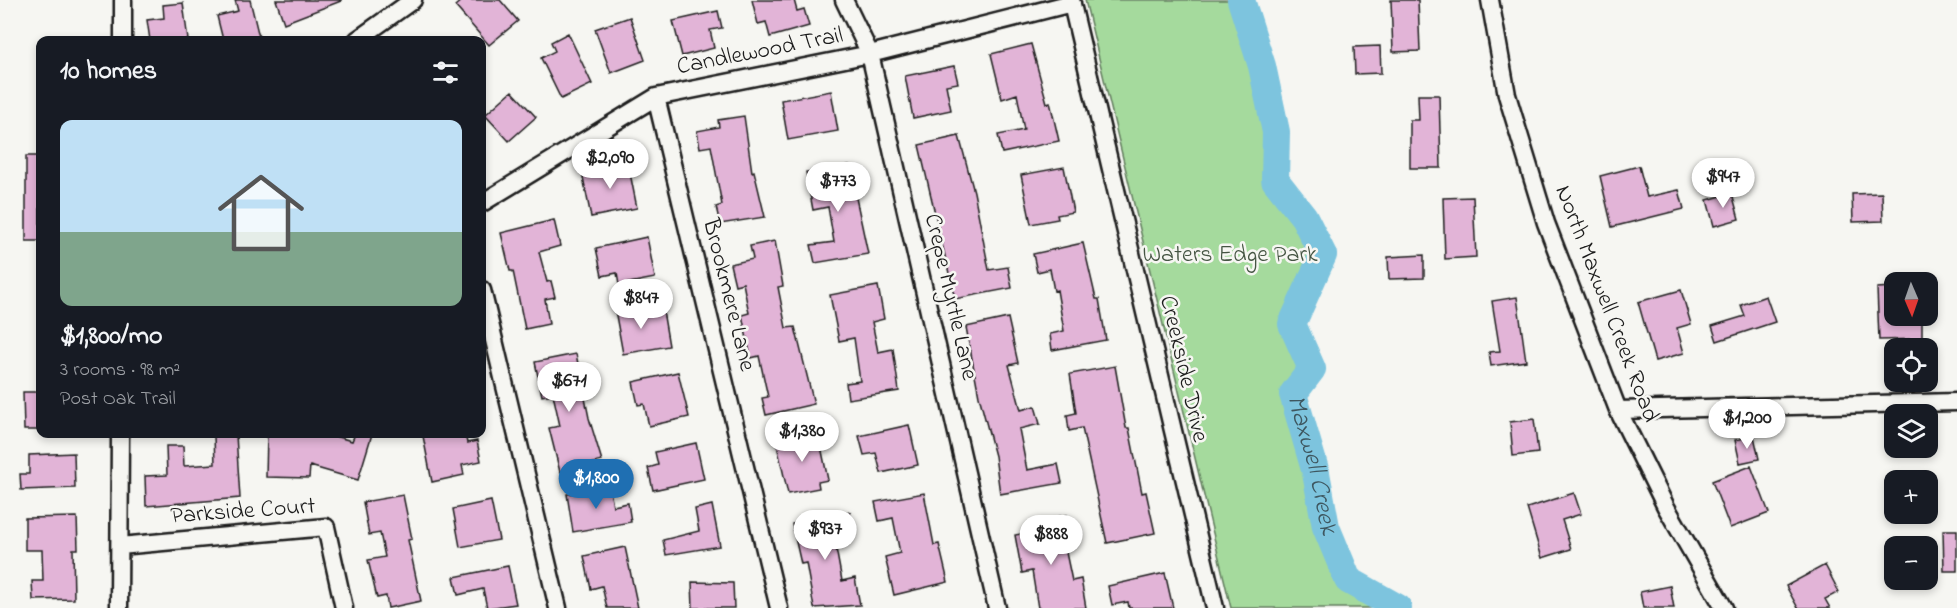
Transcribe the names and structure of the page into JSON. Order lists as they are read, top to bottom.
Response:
{
  "streets": {
    "street": [
      "Candlewood Trail",
      "Brookmere Lane",
      "Crepe Myrtle Lane",
      "North Maxwell Creek Road",
      "Creekside Drive",
      "Parkside Court"
    ]
  },
  "crossings": [
    ["Candlewood Trail", "Brookmere Lane"],
    ["Candlewood Trail", "Crepe Myrtle Lane"],
    ["Candlewood Trail", "Creekside Drive"]
  ],
  "water": ["Maxwell Creek"],
  "parks": ["Waters Edge Park"],
  "north": "bottom",
  "page": {
    "heading": "10 homes",
    "list": [
      {
        "name": "$1,800/mo",
        "note": "3 rooms · 98 m² · Post Oak Trail"
      }
    ],
    "price": [
      "$2,090",
      "$947",
      "$773",
      "$847",
      "$671",
      "$1,200",
      "$1,380",
      "$1,800",
      "$937",
      "$888"
    ],
    "map_buttons": ["+", "−"]
  }
}
